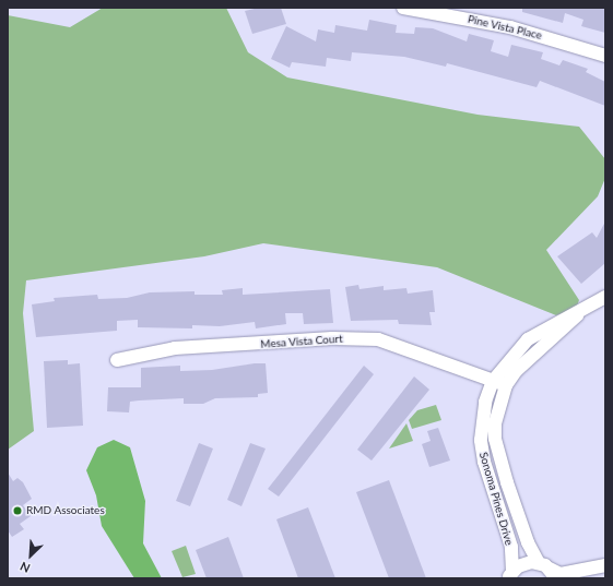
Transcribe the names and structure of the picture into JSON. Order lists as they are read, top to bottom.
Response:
{
  "streets": {
    "street": ["Pine Vista Place", "Mesa Vista Court", "Sonoma Pines Drive"]
  },
  "crossings": [
    ["Mesa Vista Court", "Sonoma Pines Drive"]
  ],
  "places": ["RMD Associates"],
  "north": "bottom left"
}
